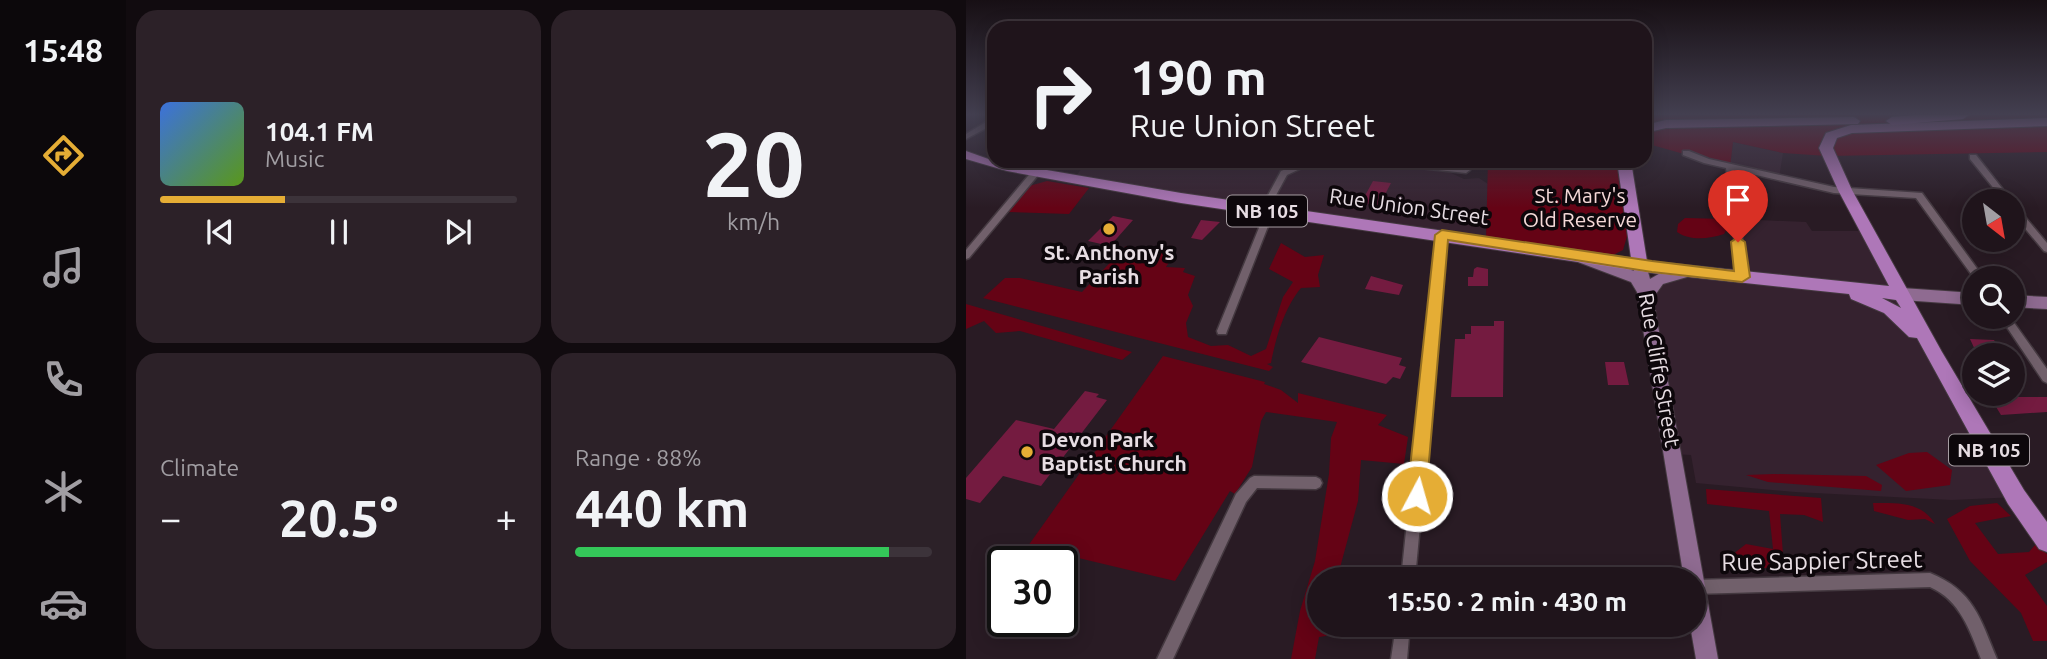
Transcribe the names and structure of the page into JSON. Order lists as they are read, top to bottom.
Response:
{
  "streets": {
    "main road": ["Rue Union Street", "NB 105", "Rue Cliffe Street"],
    "street": ["Rue Sappier Street"]
  },
  "crossings": [
    ["Rue Union Street", "NB 105"],
    ["Rue Union Street", "Rue Cliffe Street"]
  ],
  "parks": ["St. Mary's Old Reserve"],
  "places": ["St. Anthony's Parish", "Devon Park Baptist Church"],
  "north": "bottom right",
  "page": {
    "tabs": "15:48",
    "tile": [
      ["20", "km/h"],
      "Climate",
      ["Range · 88%", "440 km"]
    ],
    "turn": ["190 m", "Rue Union Street"],
    "song": ["104.1 FM", "Music"],
    "heat": ["−", "20.5°", "+"],
    "limit": "30",
    "trip": "15:50 · 2 min · 430 m"
  }
}
